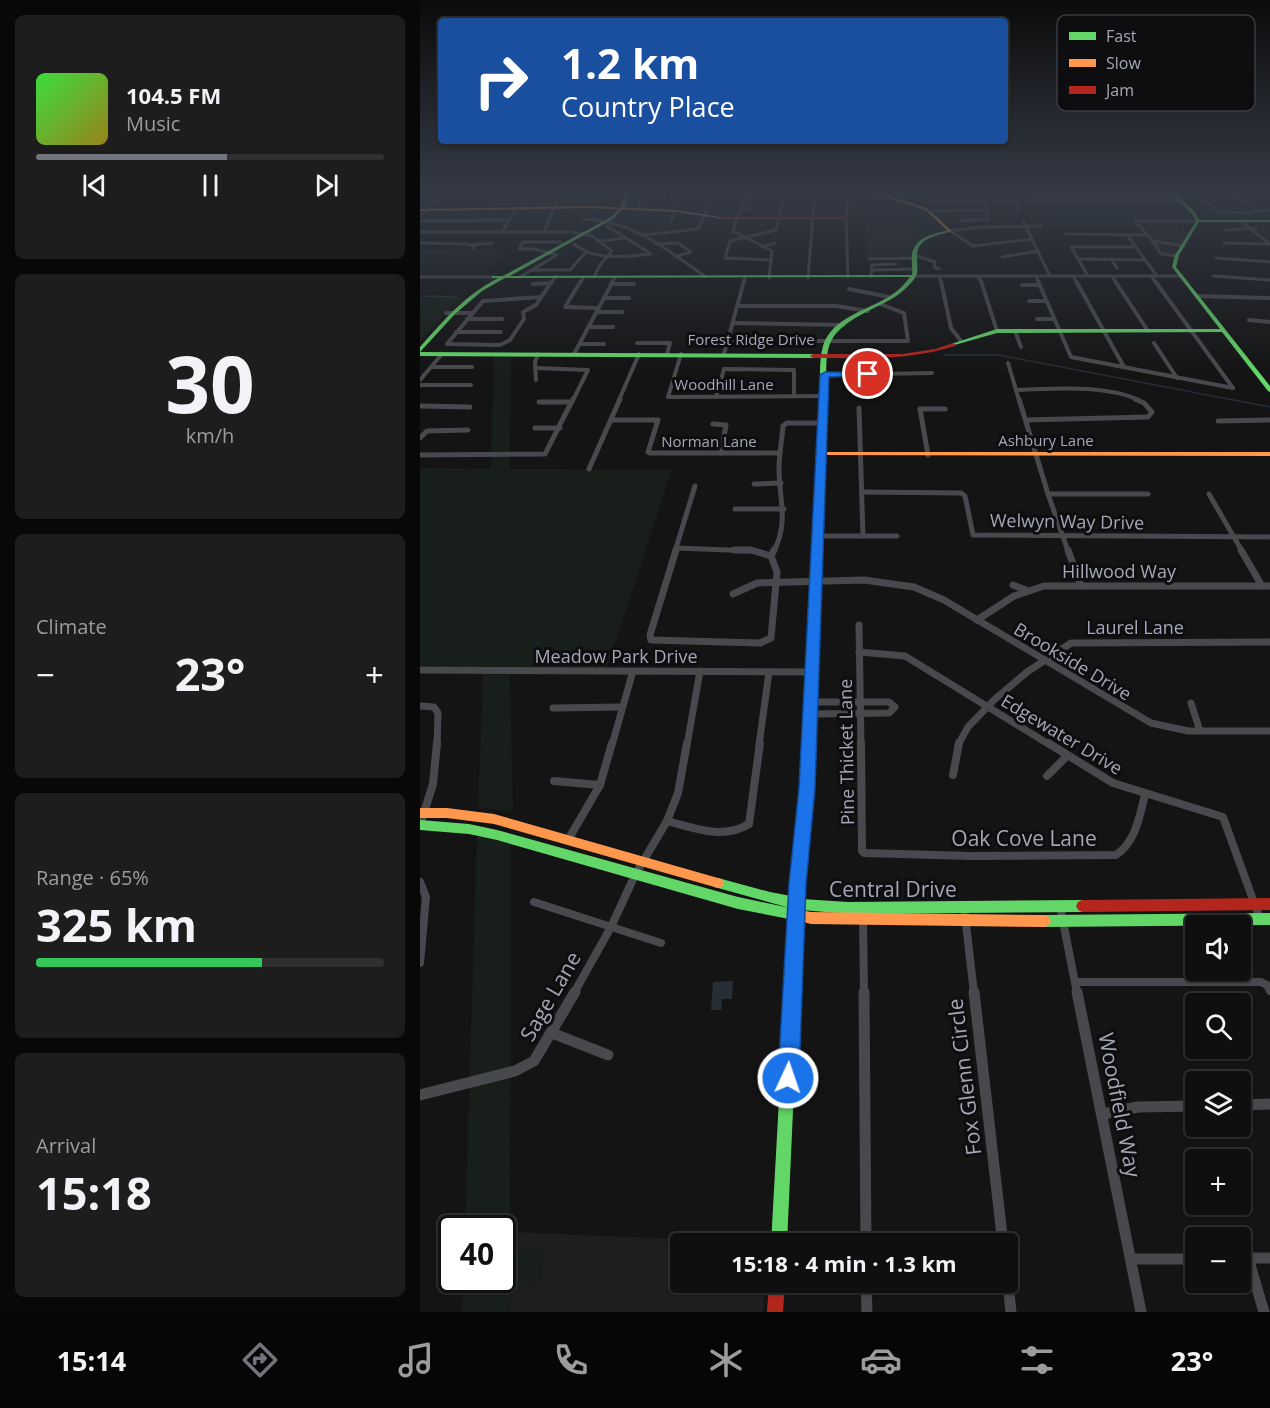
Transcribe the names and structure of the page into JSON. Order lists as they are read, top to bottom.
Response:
{
  "streets": {
    "main road": ["Forest Ridge Drive", "Ashbury Lane", "Central Drive"],
    "street": [
      "Woodhill Lane",
      "Norman Lane",
      "Welwyn Way Drive",
      "Hillwood Way",
      "Laurel Lane",
      "Meadow Park Drive",
      "Brookside Drive",
      "Edgewater Drive",
      "Pine Thicket Lane",
      "Oak Cove Lane",
      "Sage Lane",
      "Fox Glenn Circle",
      "Woodfield Way"
    ]
  },
  "crossings": [
    ["Forest Ridge Drive", "Woodhill Lane"],
    ["Hillwood Way", "Brookside Drive"],
    ["Laurel Lane", "Brookside Drive"],
    ["Laurel Lane", "Edgewater Drive"],
    ["Meadow Park Drive", "Sage Lane"],
    ["Edgewater Drive", "Pine Thicket Lane"],
    ["Edgewater Drive", "Oak Cove Lane"],
    ["Edgewater Drive", "Central Drive"],
    ["Pine Thicket Lane", "Oak Cove Lane"],
    ["Central Drive", "Sage Lane"],
    ["Central Drive", "Fox Glenn Circle"],
    ["Central Drive", "Woodfield Way"]
  ],
  "legend": ["Fast", "Slow", "Jam"],
  "page": {
    "turn": ["1.2 km", "Country Place"],
    "song": ["104.5 FM", "Music"],
    "tile": [
      ["30", "km/h"],
      "Climate",
      ["Range · 65%", "325 km"],
      ["Arrival", "15:18"]
    ],
    "heat": ["−", "23°", "+"],
    "map_buttons": ["+", "−"],
    "limit": "40",
    "trip": "15:18 · 4 min · 1.3 km",
    "tabs": ["15:14", "23°"]
  }
}
